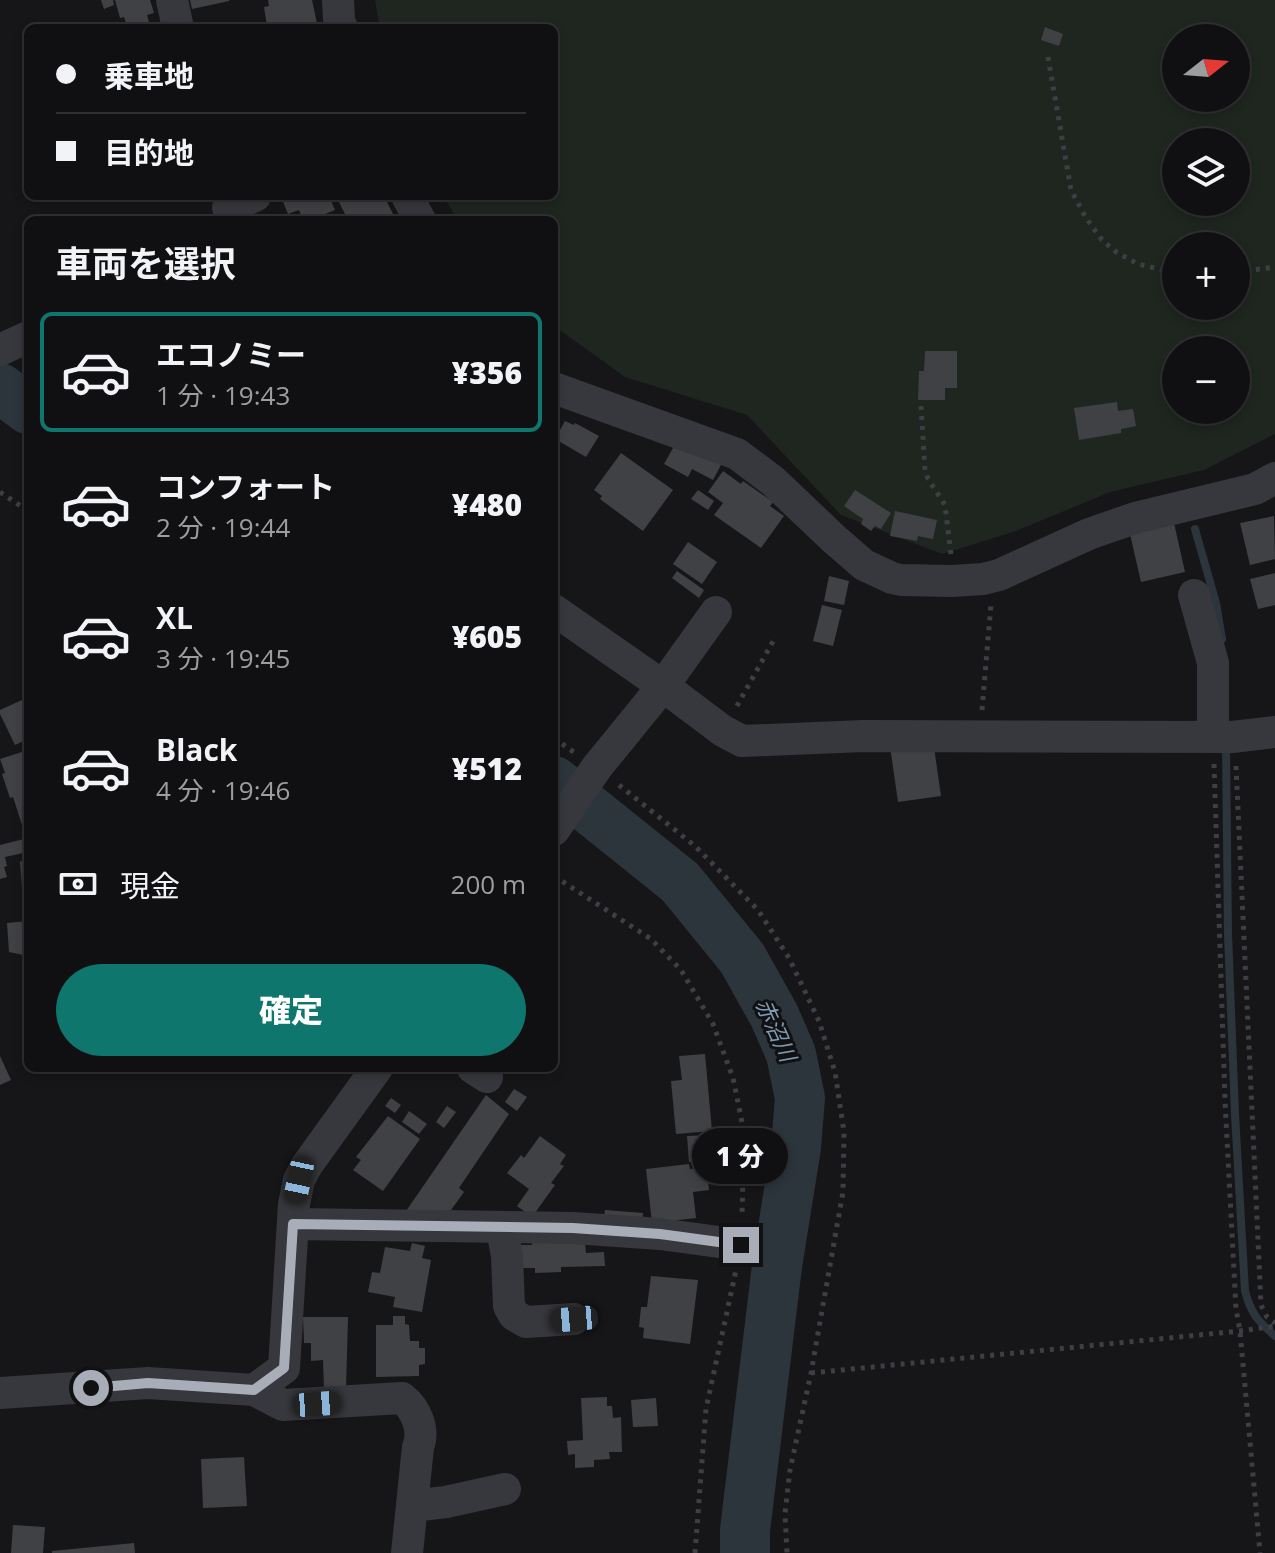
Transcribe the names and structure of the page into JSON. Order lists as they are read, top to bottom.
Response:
{
  "water": ["赤沼川"],
  "north": "right",
  "page": {
    "map_buttons": ["+", "−"],
    "banner": ["乗車地", "目的地"],
    "heading": "車両を選択",
    "list": [
      {
        "name": "エコノミー",
        "note": "1 分 · 19:43",
        "value": "¥356"
      },
      {
        "name": "コンフォート",
        "note": "2 分 · 19:44",
        "value": "¥480"
      },
      {
        "name": "XL",
        "note": "3 分 · 19:45",
        "value": "¥605"
      },
      {
        "name": "Black",
        "note": "4 分 · 19:46",
        "value": "¥512"
      }
    ],
    "pay": ["現金", "200 m"],
    "buttons": "確定",
    "bubble": "1 分"
  }
}
